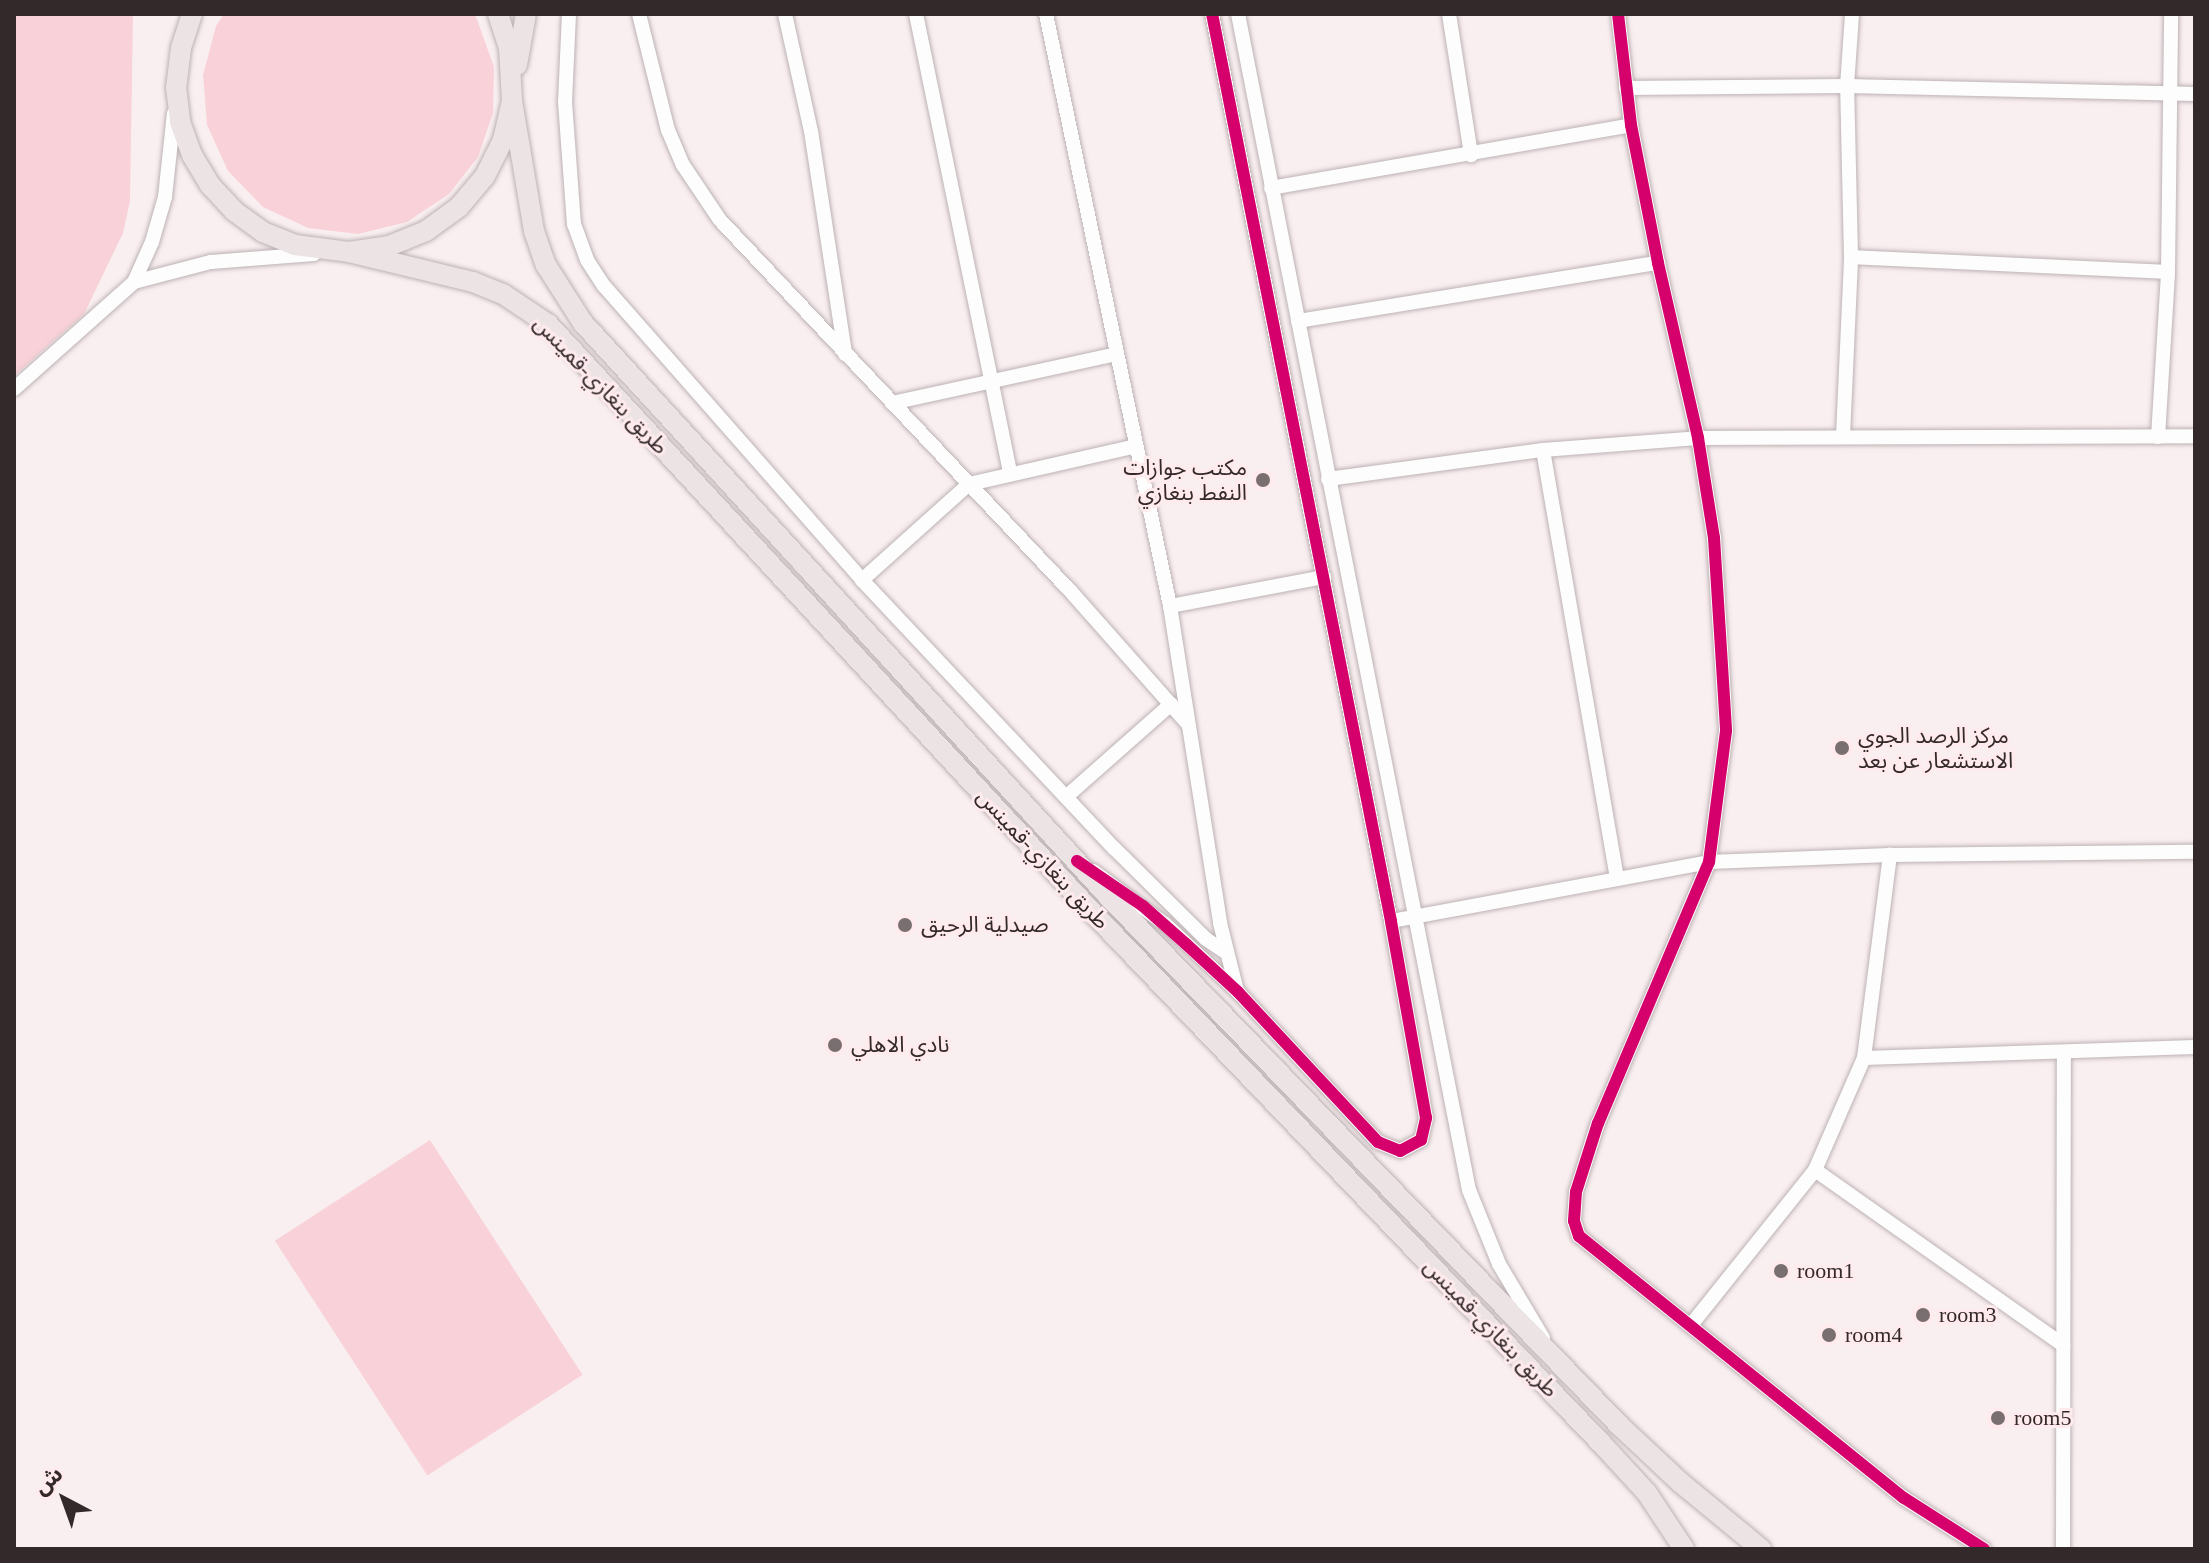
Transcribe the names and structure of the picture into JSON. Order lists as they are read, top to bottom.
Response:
{
  "streets": {
    "main road": ["طريق بنغازي-قمينس"]
  },
  "places": [
    "مكتب جوازات النفط بنغازي",
    "مركز الرصد الجوي الاستشعار عن بعد",
    "صيدلية الرحيق",
    "نادي الاهلي",
    "room1",
    "room3",
    "room4",
    "room5"
  ],
  "north": "top left"
}
